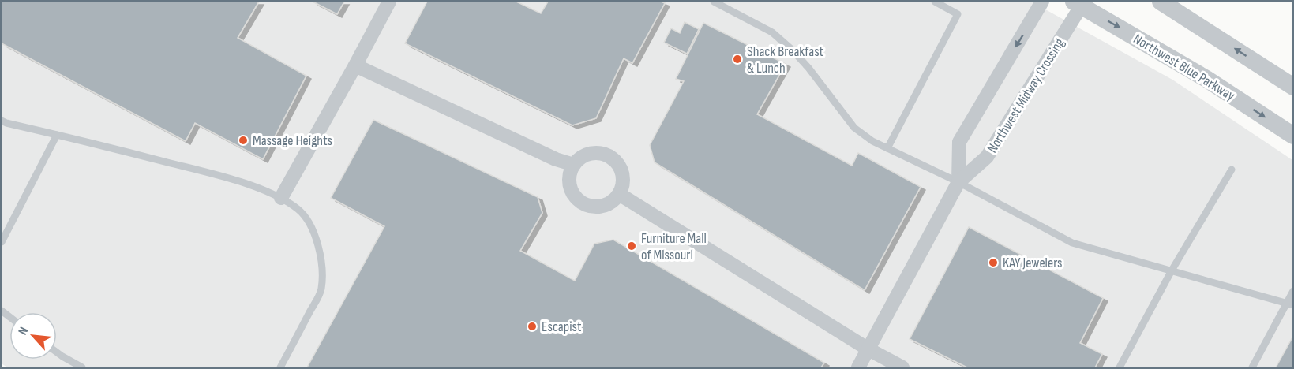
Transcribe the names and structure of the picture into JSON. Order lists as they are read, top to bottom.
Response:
{
  "streets": {
    "street": ["Northwest Blue Parkway", "Northwest Midway Crossing"]
  },
  "crossings": [
    ["Northwest Blue Parkway", "Northwest Midway Crossing"]
  ],
  "places": [
    "Shack Breakfast & Lunch",
    "Massage Heights",
    "Furniture Mall of Missouri",
    "KAY Jewelers",
    "Escapist"
  ],
  "north": "top left"
}
